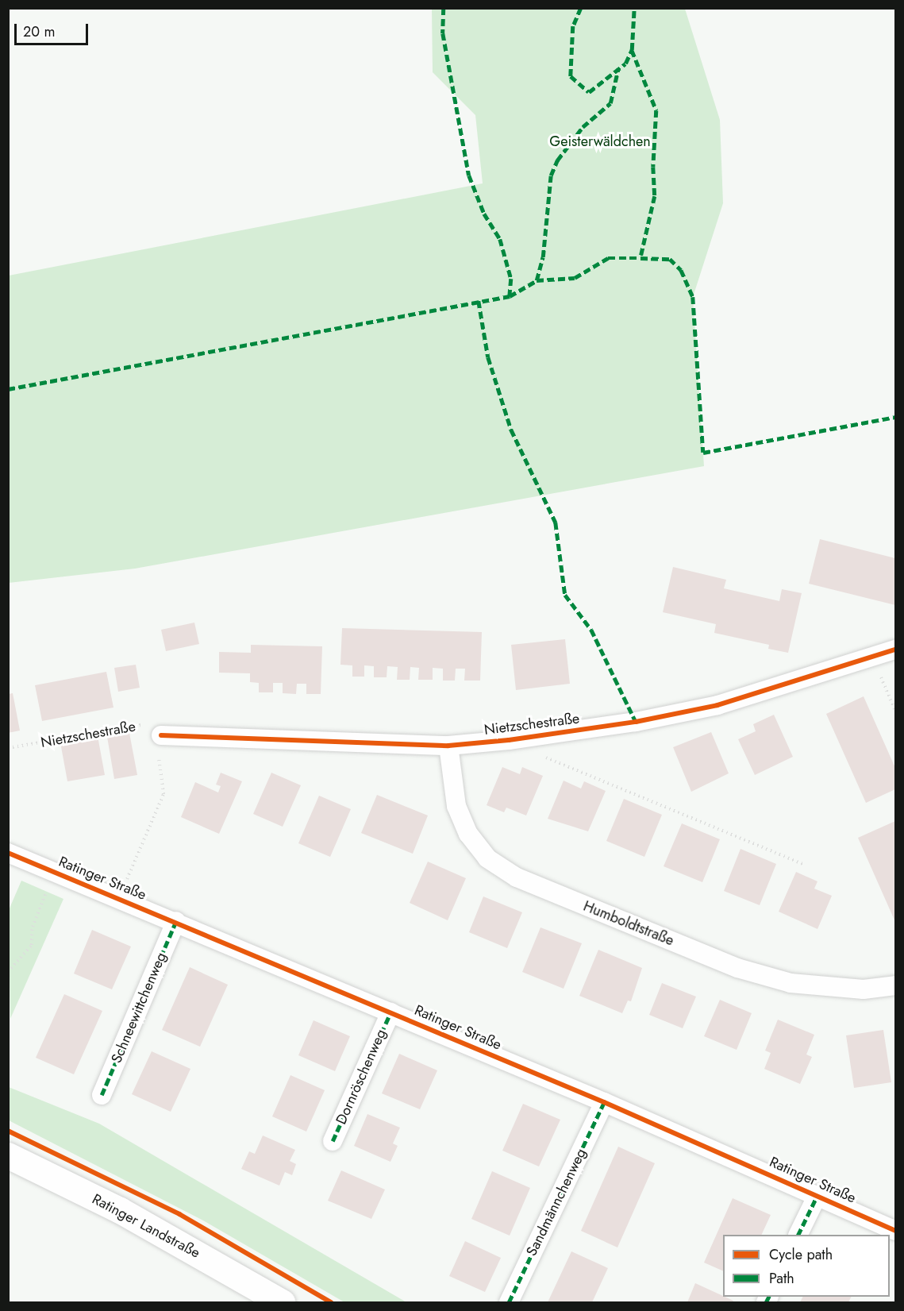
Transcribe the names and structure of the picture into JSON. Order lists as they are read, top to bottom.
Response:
{
  "streets": {
    "main road": ["Ratinger Landstraße"],
    "street": [
      "Nietzschestraße",
      "Ratinger Straße",
      "Humboldtstraße",
      "Schneewittchenweg",
      "Dornröschenweg",
      "Sandmännchenweg"
    ]
  },
  "crossings": [
    ["Nietzschestraße", "Humboldtstraße"],
    ["Ratinger Straße", "Schneewittchenweg"],
    ["Ratinger Straße", "Dornröschenweg"],
    ["Ratinger Straße", "Sandmännchenweg"]
  ],
  "parks": ["Geisterwäldchen"],
  "legend": ["Cycle path", "Path"],
  "scale_bar": "20 m"
}
